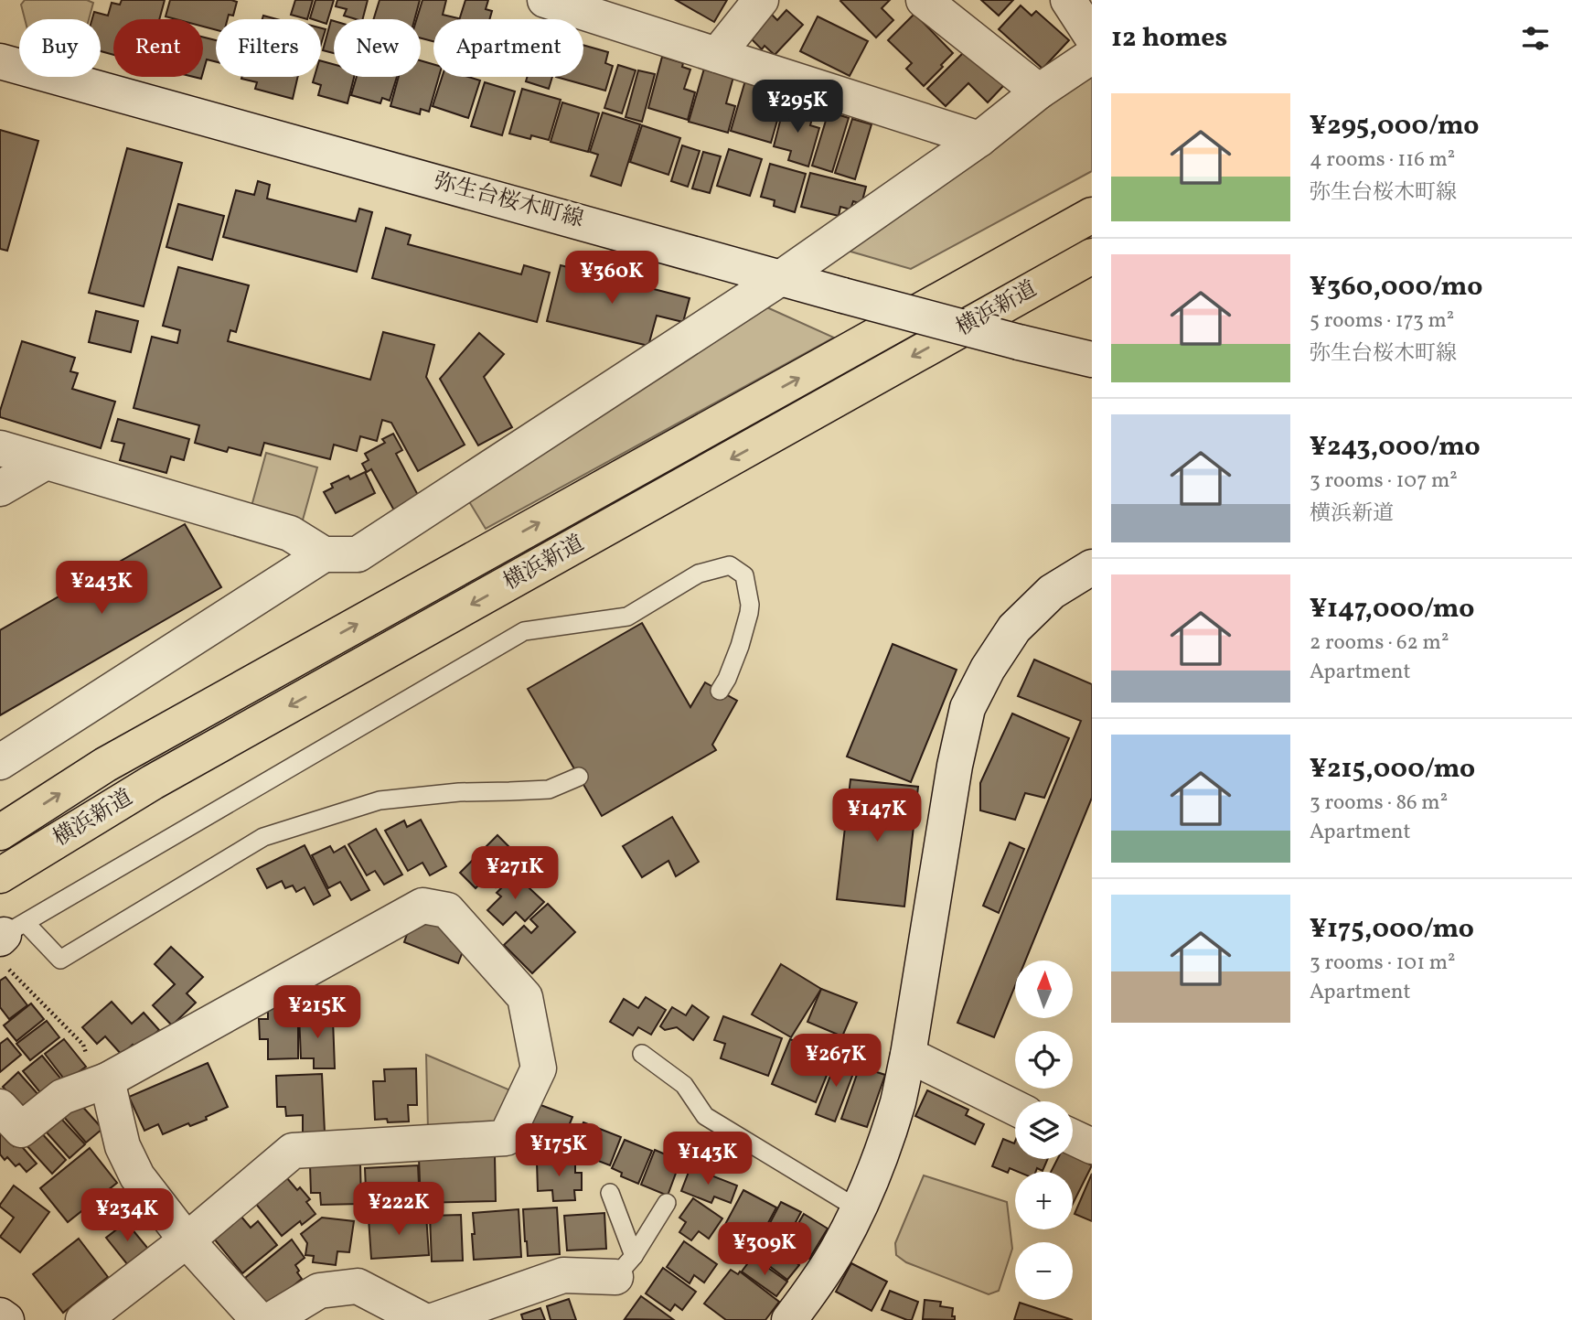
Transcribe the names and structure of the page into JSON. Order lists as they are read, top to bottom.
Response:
{
  "streets": {
    "highway": ["横浜新道"],
    "street": ["弥生台桜木町線"]
  },
  "north": "top",
  "page": {
    "heading": "12 homes",
    "chip": [
      "Buy",
      "Rent",
      "Filters",
      "New",
      "Apartment"
    ],
    "list": [
      {
        "name": "¥295,000/mo",
        "note": "4 rooms · 116 m² · 弥生台桜木町線"
      },
      {
        "name": "¥360,000/mo",
        "note": "5 rooms · 173 m² · 弥生台桜木町線"
      },
      {
        "name": "¥243,000/mo",
        "note": "3 rooms · 107 m² · 横浜新道"
      },
      {
        "name": "¥147,000/mo",
        "note": "2 rooms · 62 m² · Apartment"
      },
      {
        "name": "¥215,000/mo",
        "note": "3 rooms · 86 m² · Apartment"
      },
      {
        "name": "¥175,000/mo",
        "note": "3 rooms · 101 m² · Apartment"
      }
    ],
    "price": [
      "¥295K",
      "¥360K",
      "¥243K",
      "¥147K",
      "¥271K",
      "¥215K",
      "¥267K",
      "¥175K",
      "¥143K",
      "¥222K",
      "¥234K",
      "¥309K"
    ],
    "map_buttons": ["+", "−"]
  }
}
